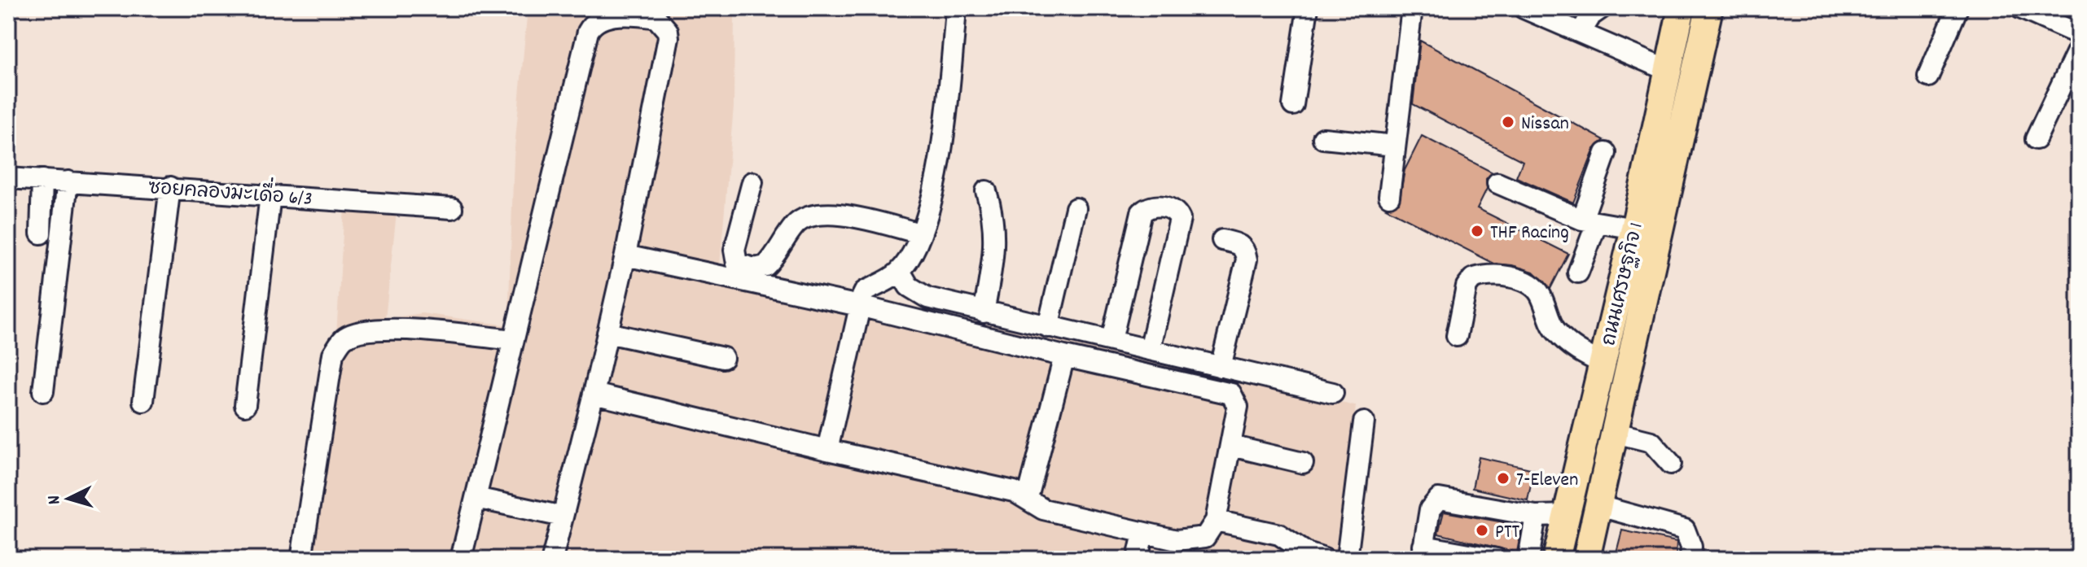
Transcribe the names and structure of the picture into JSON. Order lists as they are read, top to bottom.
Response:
{
  "streets": {
    "main road": ["ถนนเศรษฐกิจ 1"],
    "street": ["ซอยคลองมะเดื่อ 6/3"]
  },
  "places": [
    "Nissan",
    "THF Racing",
    "7-Eleven",
    "PTT"
  ],
  "north": "left"
}
